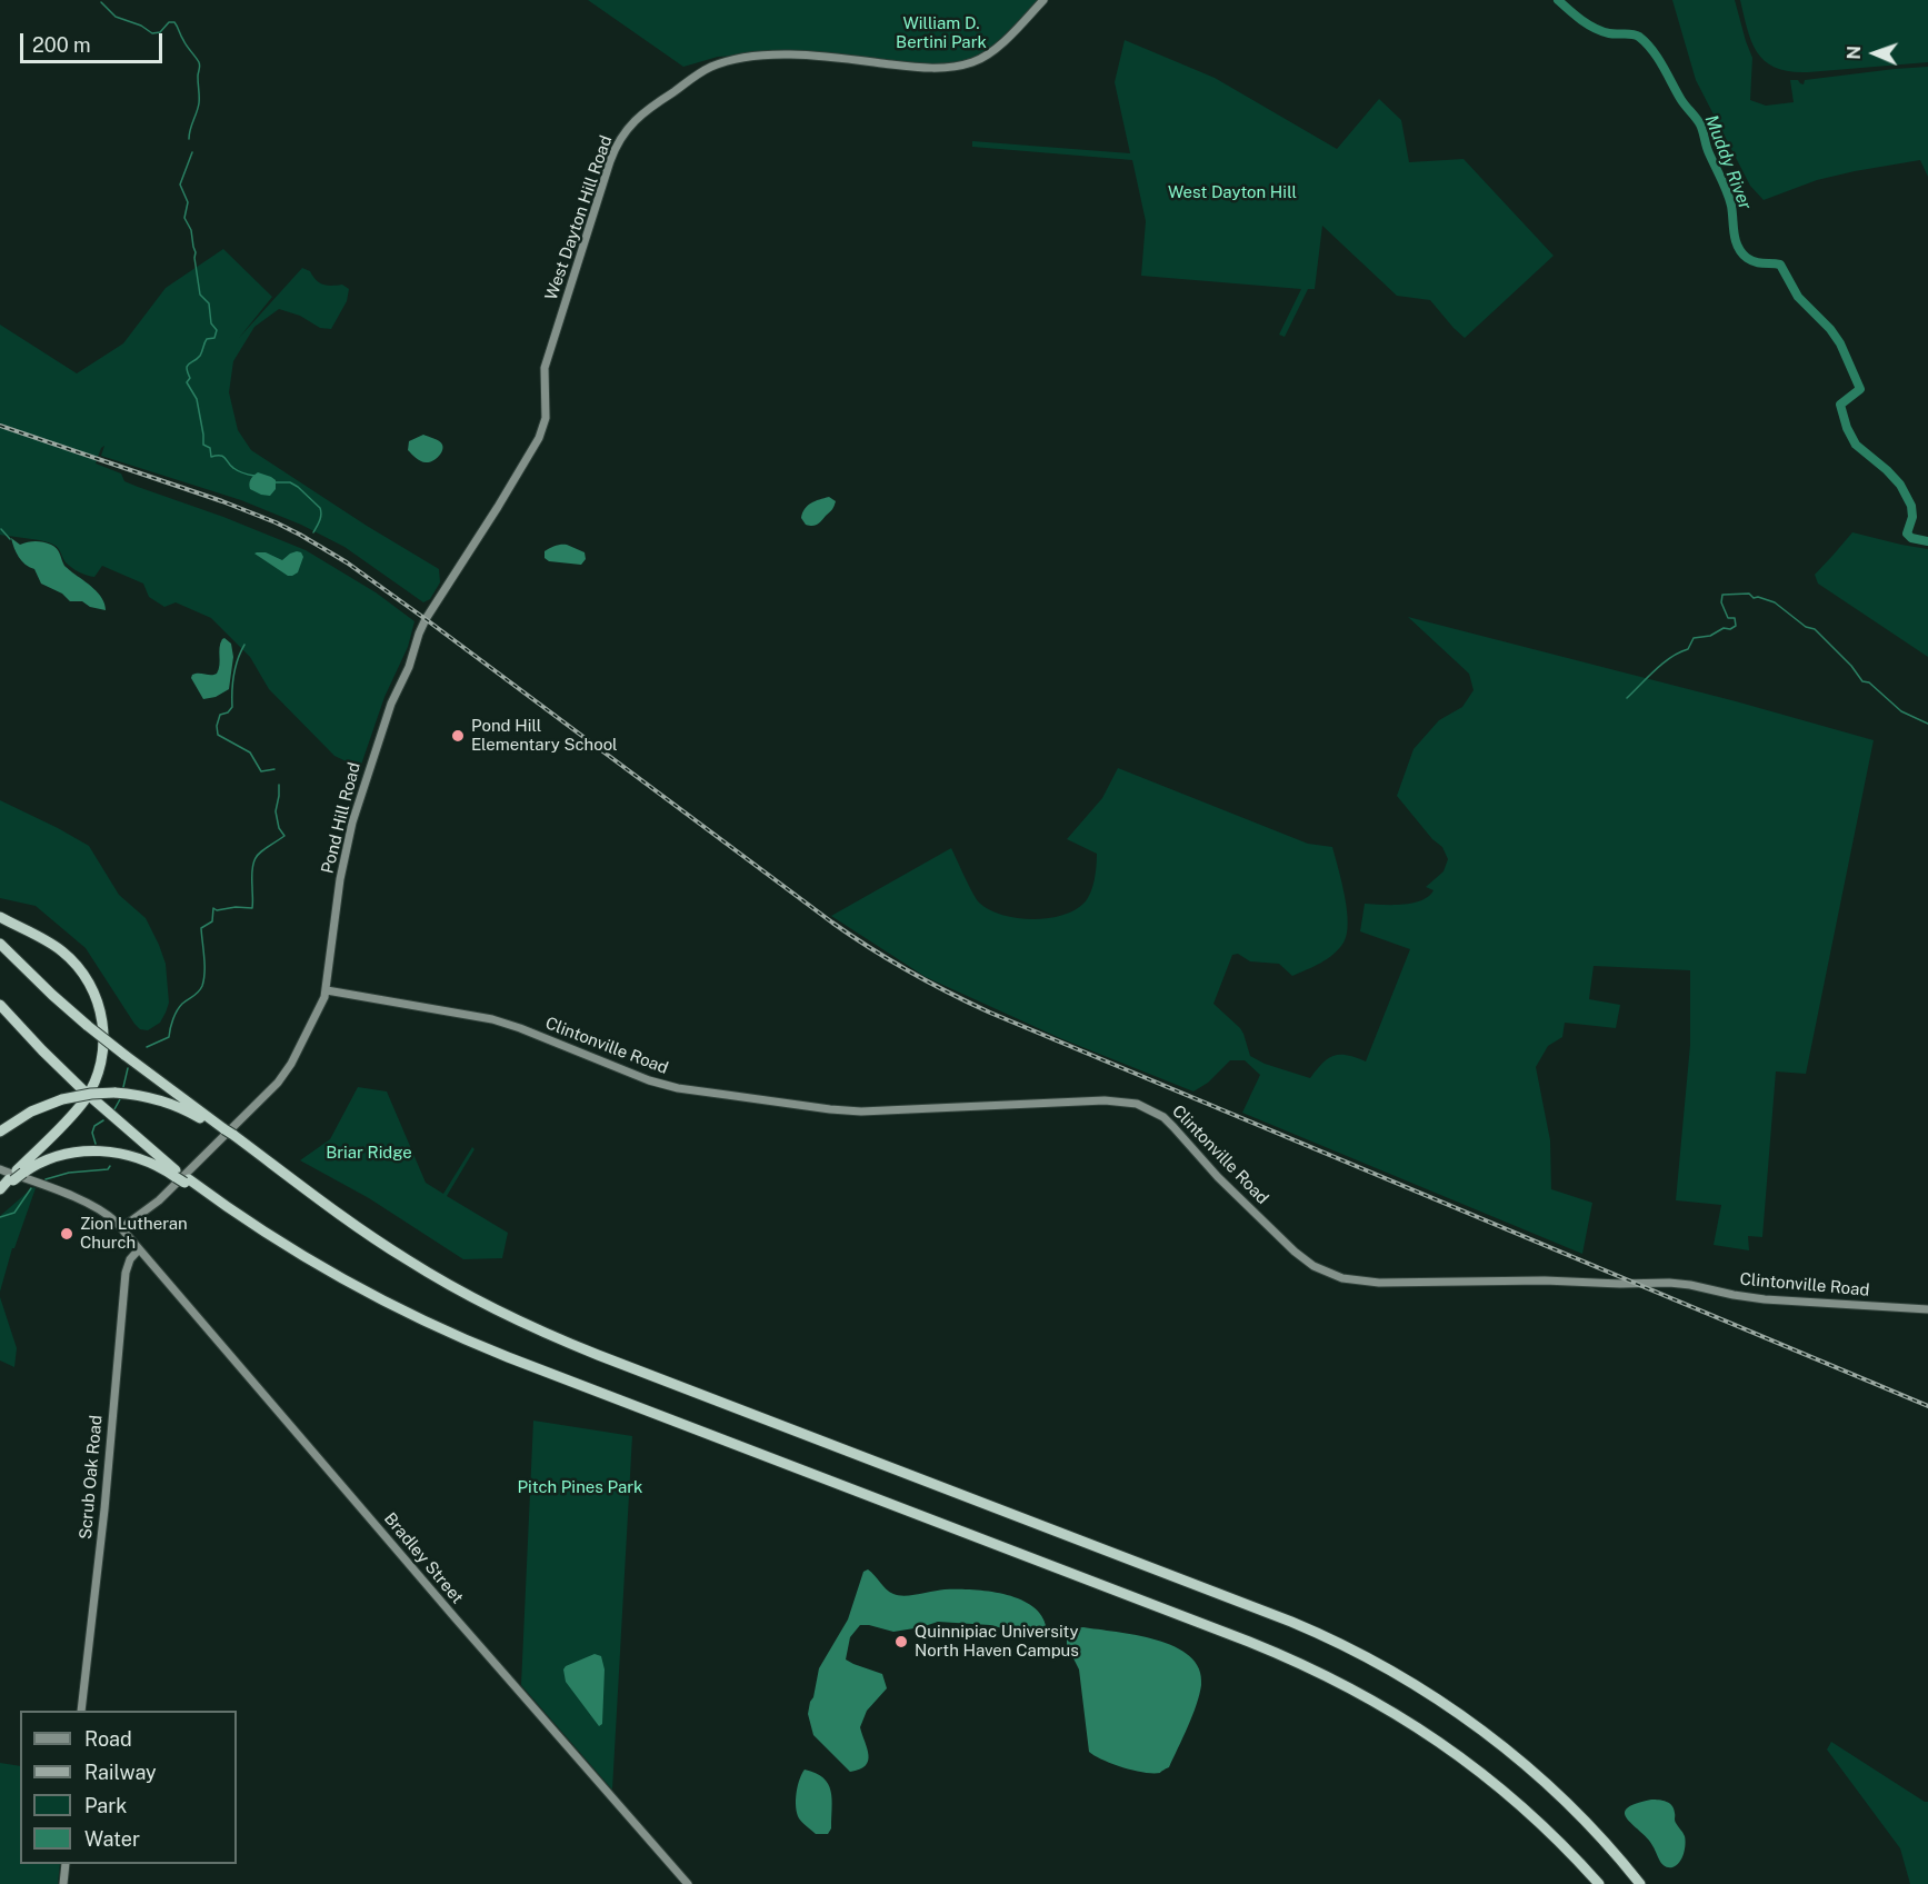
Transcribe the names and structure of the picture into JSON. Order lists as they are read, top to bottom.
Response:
{
  "streets": {
    "street": [
      "West Dayton Hill Road",
      "Pond Hill Road",
      "Clintonville Road",
      "Scrub Oak Road",
      "Bradley Street"
    ]
  },
  "crossings": [
    ["West Dayton Hill Road", "Pond Hill Road"],
    ["Pond Hill Road", "Clintonville Road"],
    ["Scrub Oak Road", "Bradley Street"]
  ],
  "water": ["Muddy River"],
  "parks": [
    "William D. Bertini Park",
    "West Dayton Hill",
    "Briar Ridge",
    "Pitch Pines Park"
  ],
  "places": ["Pond Hill Elementary School", "Zion Lutheran Church", "Quinnipiac University North Haven Campus"],
  "legend": [
    "Road",
    "Railway",
    "Park",
    "Water"
  ],
  "scale_bar": "200 m",
  "north": "left"
}
